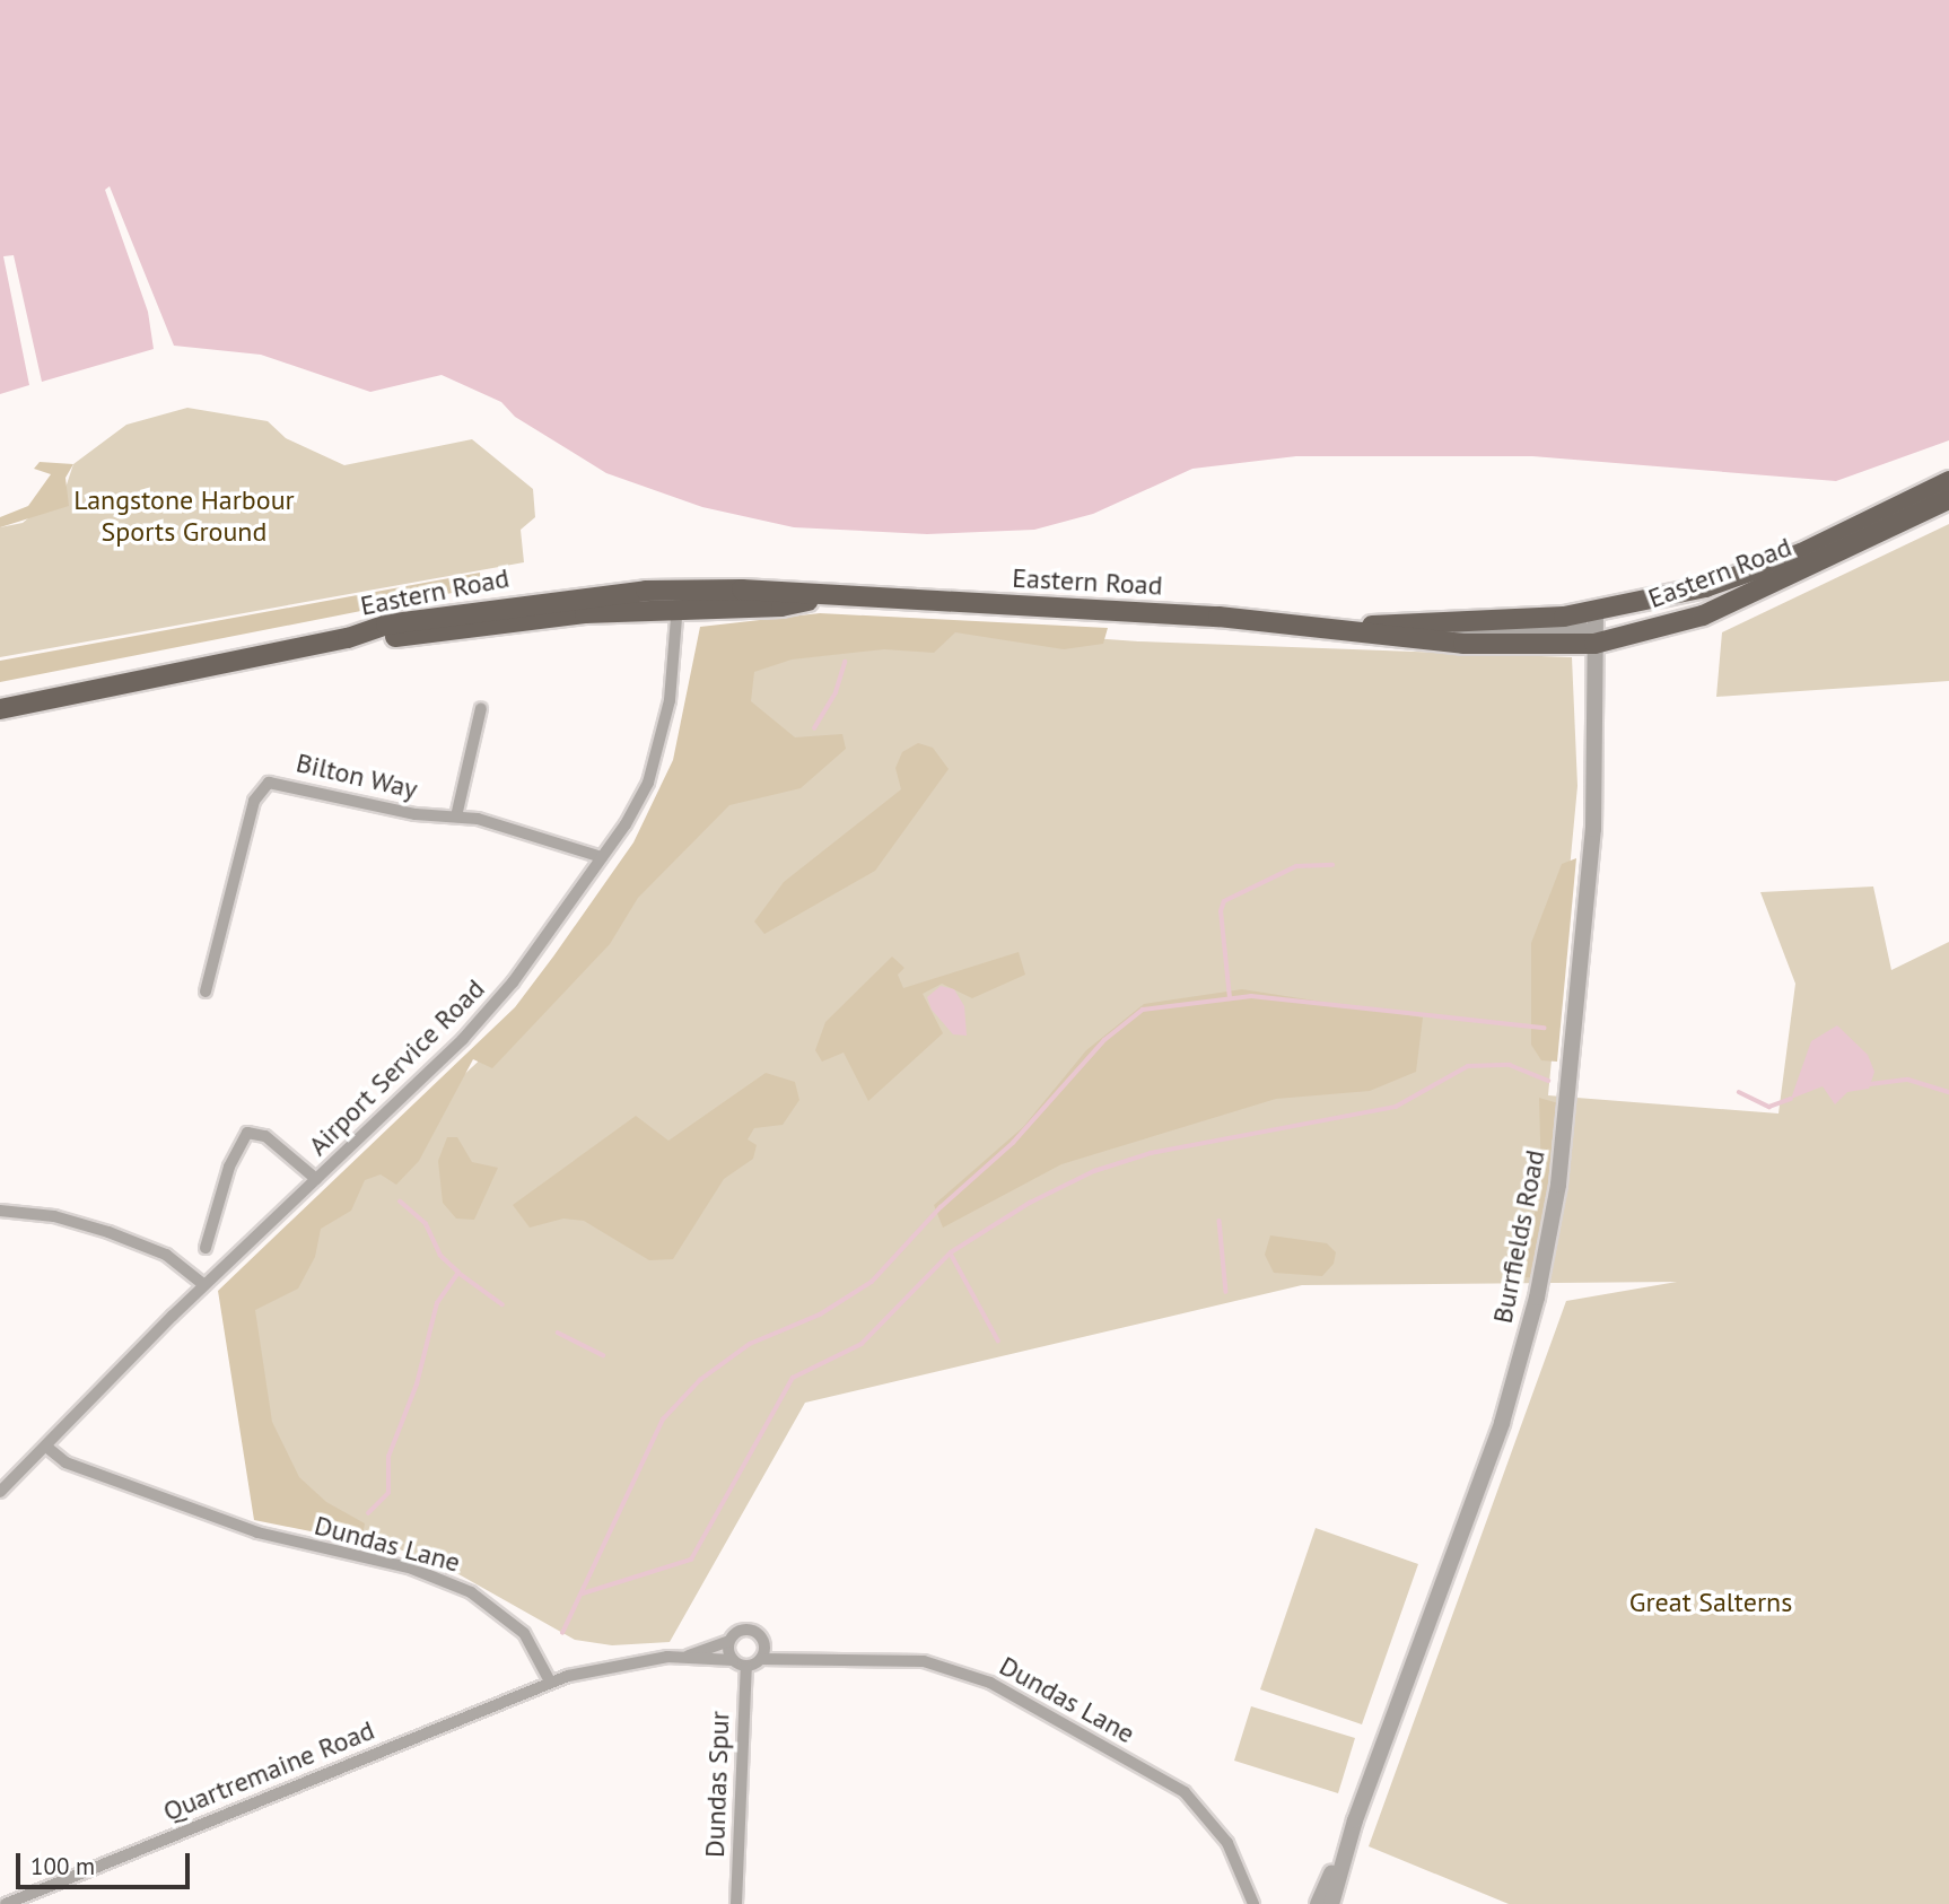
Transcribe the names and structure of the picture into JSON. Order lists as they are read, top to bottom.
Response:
{
  "streets": {
    "main road": ["Eastern Road"],
    "street": [
      "Bilton Way",
      "Airport Service Road",
      "Burrfields Road",
      "Dundas Lane",
      "Quartremaine Road",
      "Dundas Spur"
    ]
  },
  "crossings": [
    ["Eastern Road", "Airport Service Road"],
    ["Eastern Road", "Burrfields Road"],
    ["Bilton Way", "Airport Service Road"],
    ["Airport Service Road", "Dundas Lane"],
    ["Dundas Lane", "Quartremaine Road"],
    ["Dundas Lane", "Dundas Spur"]
  ],
  "parks": ["Langstone Harbour Sports Ground", "Great Salterns"],
  "scale_bar": "100 m"
}
